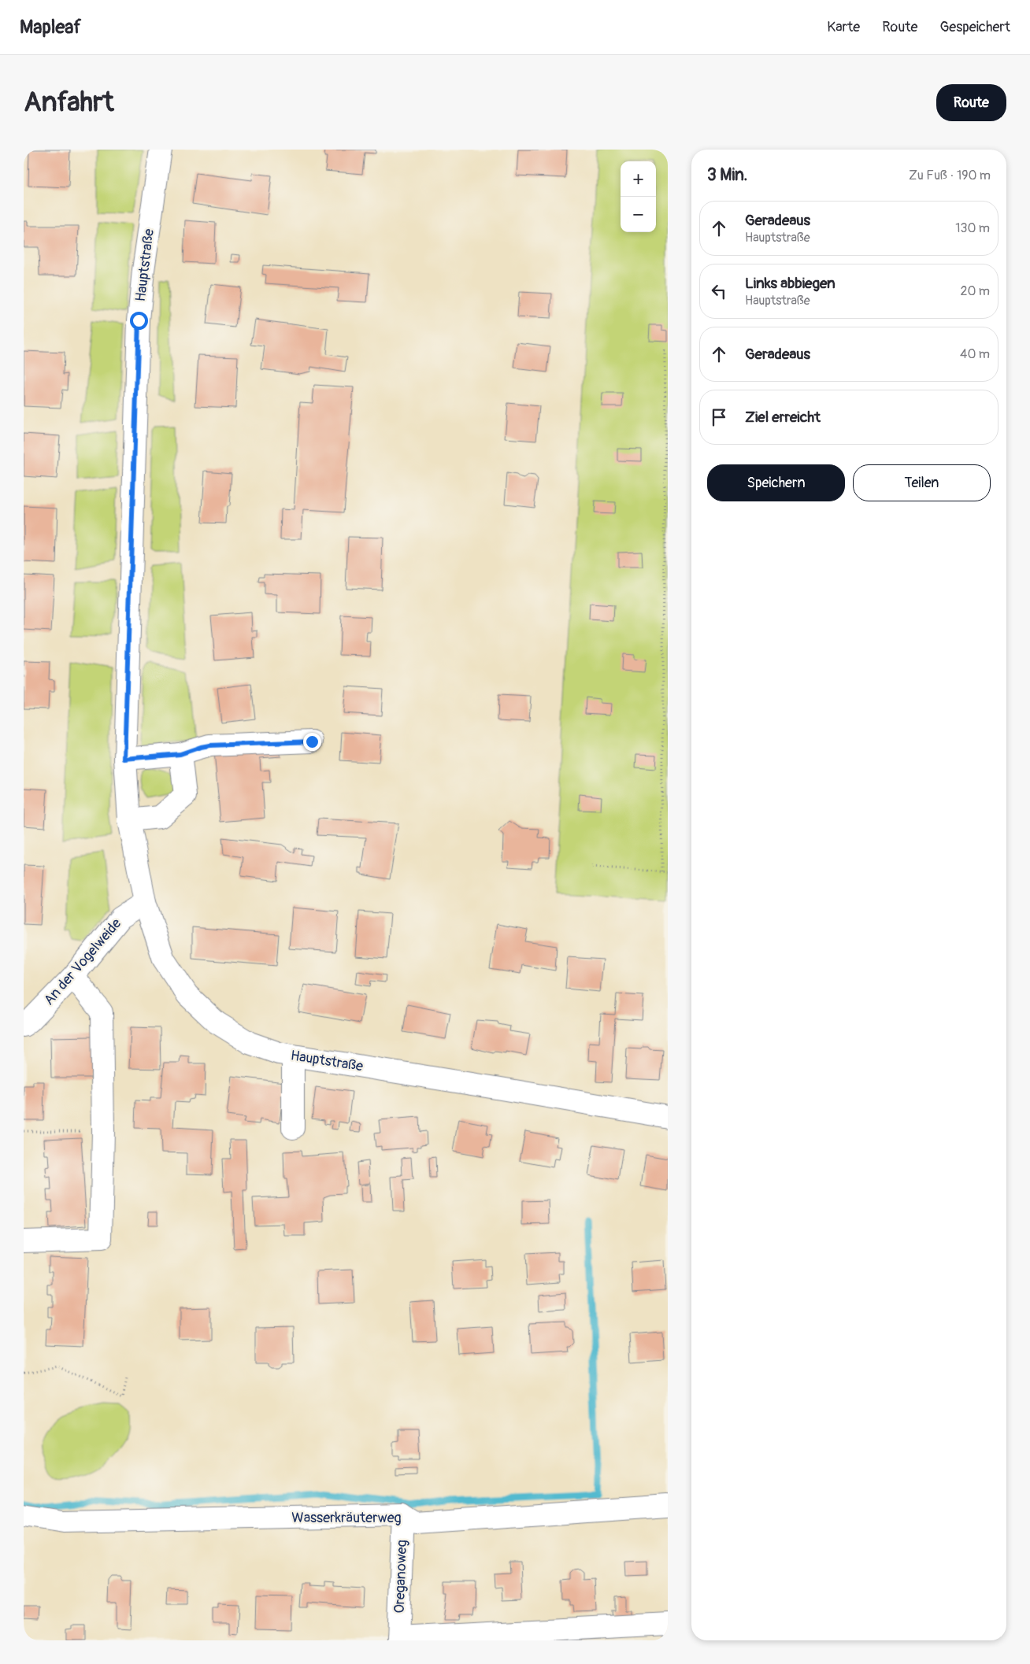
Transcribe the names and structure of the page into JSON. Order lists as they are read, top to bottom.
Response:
{
  "streets": {
    "street": [
      "Hauptstraße",
      "An der Vogelweide",
      "Wasserkräuterweg",
      "Oreganoweg"
    ]
  },
  "crossings": [
    ["Hauptstraße", "An der Vogelweide"],
    ["Wasserkräuterweg", "Oreganoweg"]
  ],
  "page": {
    "header": "Mapleaf",
    "nav": ["Karte", "Route", "Gespeichert"],
    "buttons": [
      "Route",
      ["Speichern", "Teilen"]
    ],
    "title": "Anfahrt",
    "heading": ["3 Min.", "Zu Fuß · 190 m"],
    "map_buttons": ["+", "−"],
    "list": [
      ["Geradeaus", "Hauptstraße", "130 m"],
      ["Links abbiegen", "Hauptstraße", "20 m"],
      ["Geradeaus", "40 m"],
      "Ziel erreicht"
    ]
  }
}
